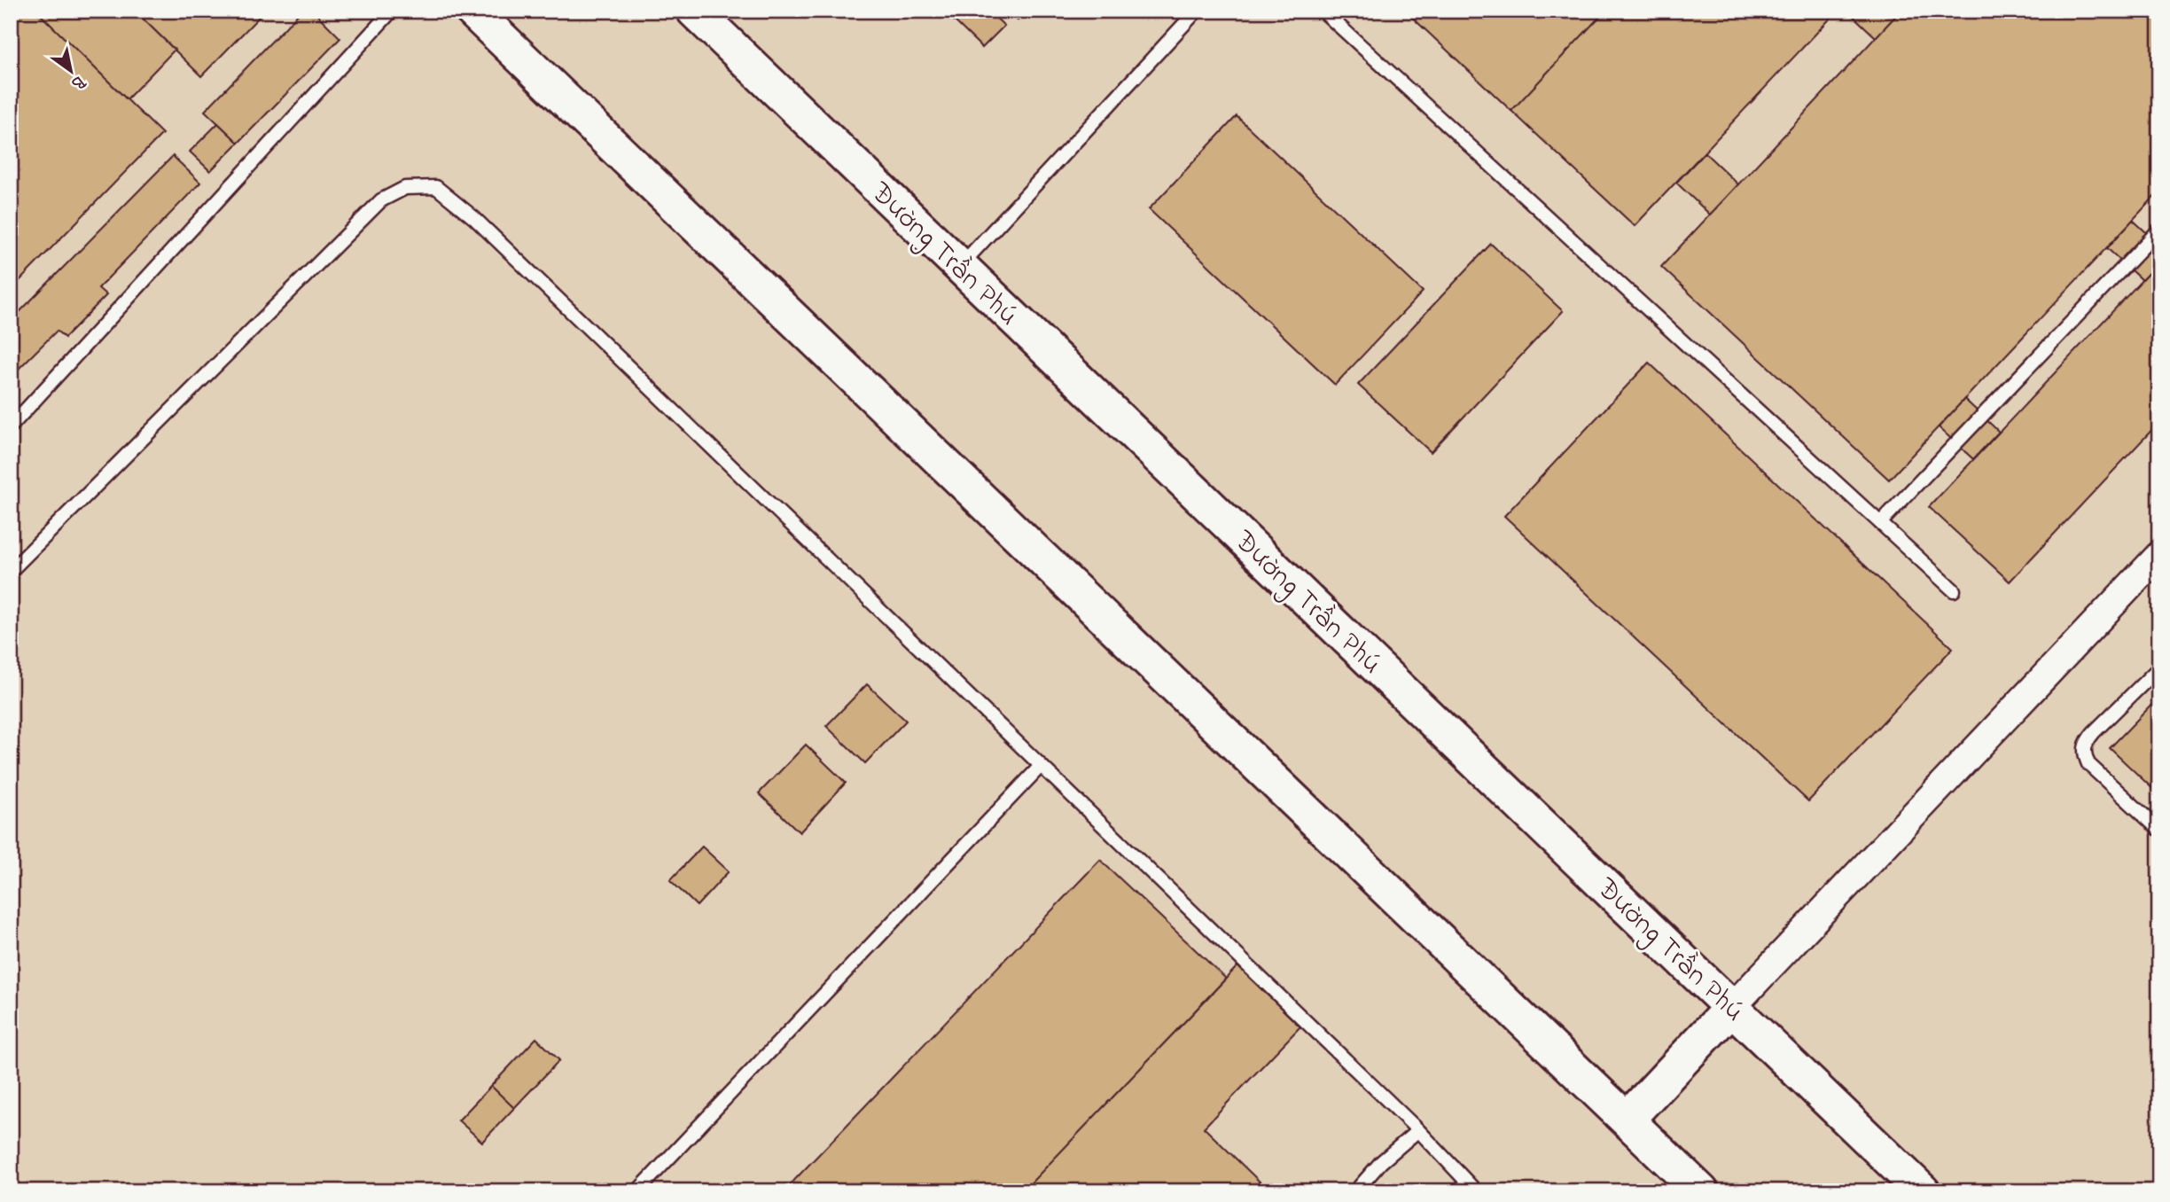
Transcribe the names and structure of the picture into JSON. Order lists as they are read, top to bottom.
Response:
{
  "streets": {
    "main road": ["Đường Trần Phú"]
  },
  "north": "bottom right"
}
